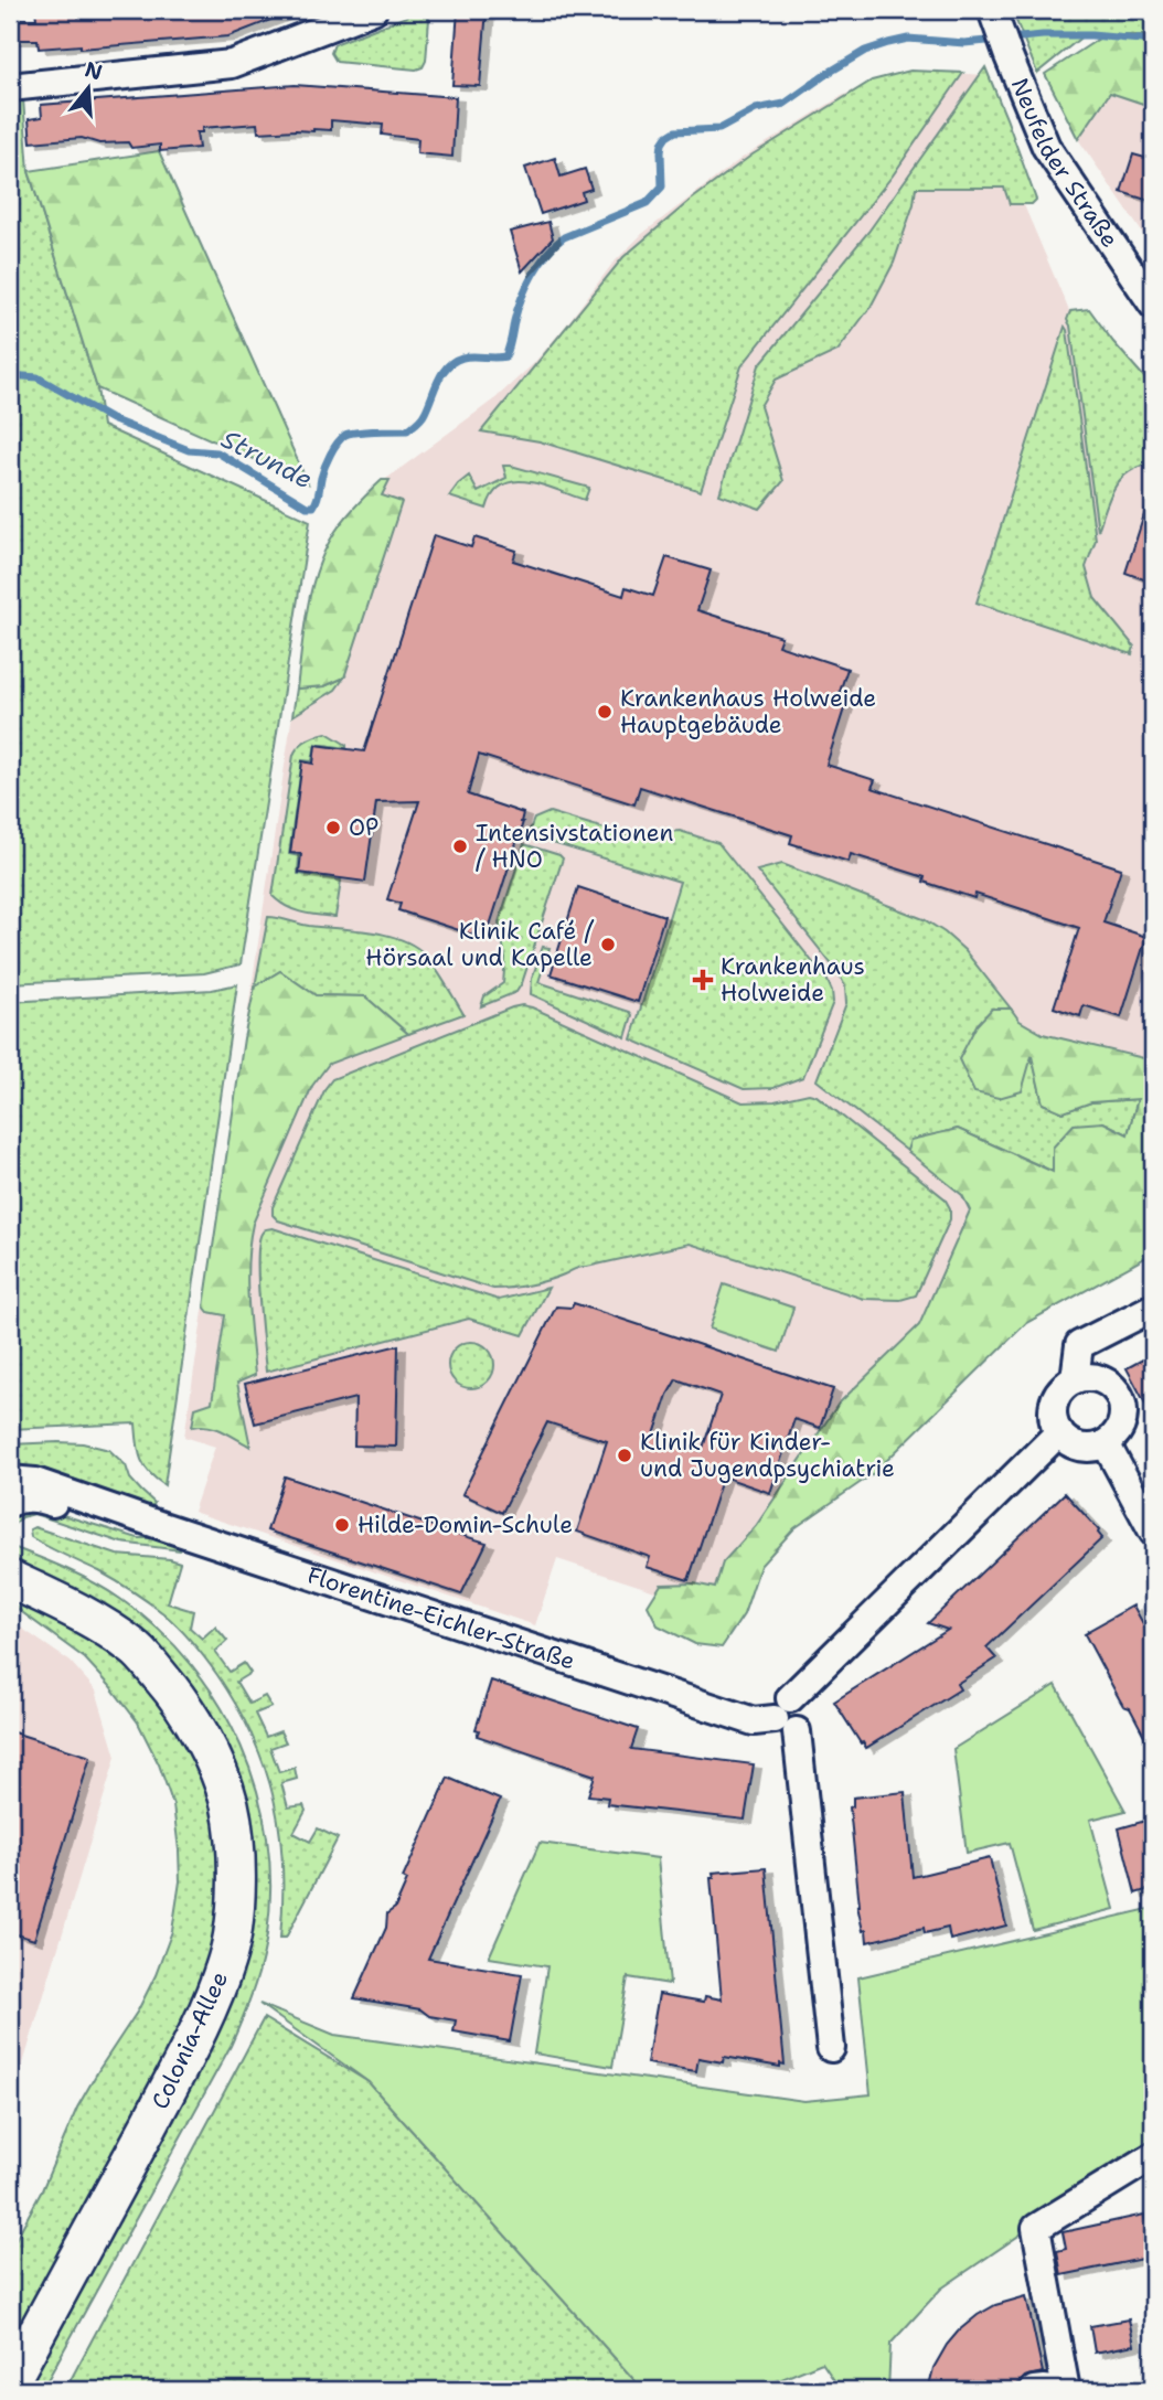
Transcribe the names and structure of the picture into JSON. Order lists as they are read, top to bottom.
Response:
{
  "streets": {
    "main road": ["Colonia-Allee"],
    "street": ["Neufelder Straße", "Florentine-Eichler-Straße"]
  },
  "water": ["Strunde"],
  "places": {
    "other": [
      "Krankenhaus Holweide Hauptgebäude",
      "OP",
      "Intensivstationen / HNO",
      "Klinik Café / Hörsaal und Kapelle",
      "Klinik für Kinder- und Jugendpsychiatrie",
      "Hilde-Domin-Schule"
    ],
    "health": ["Krankenhaus Holweide"]
  },
  "north": "top"
}
